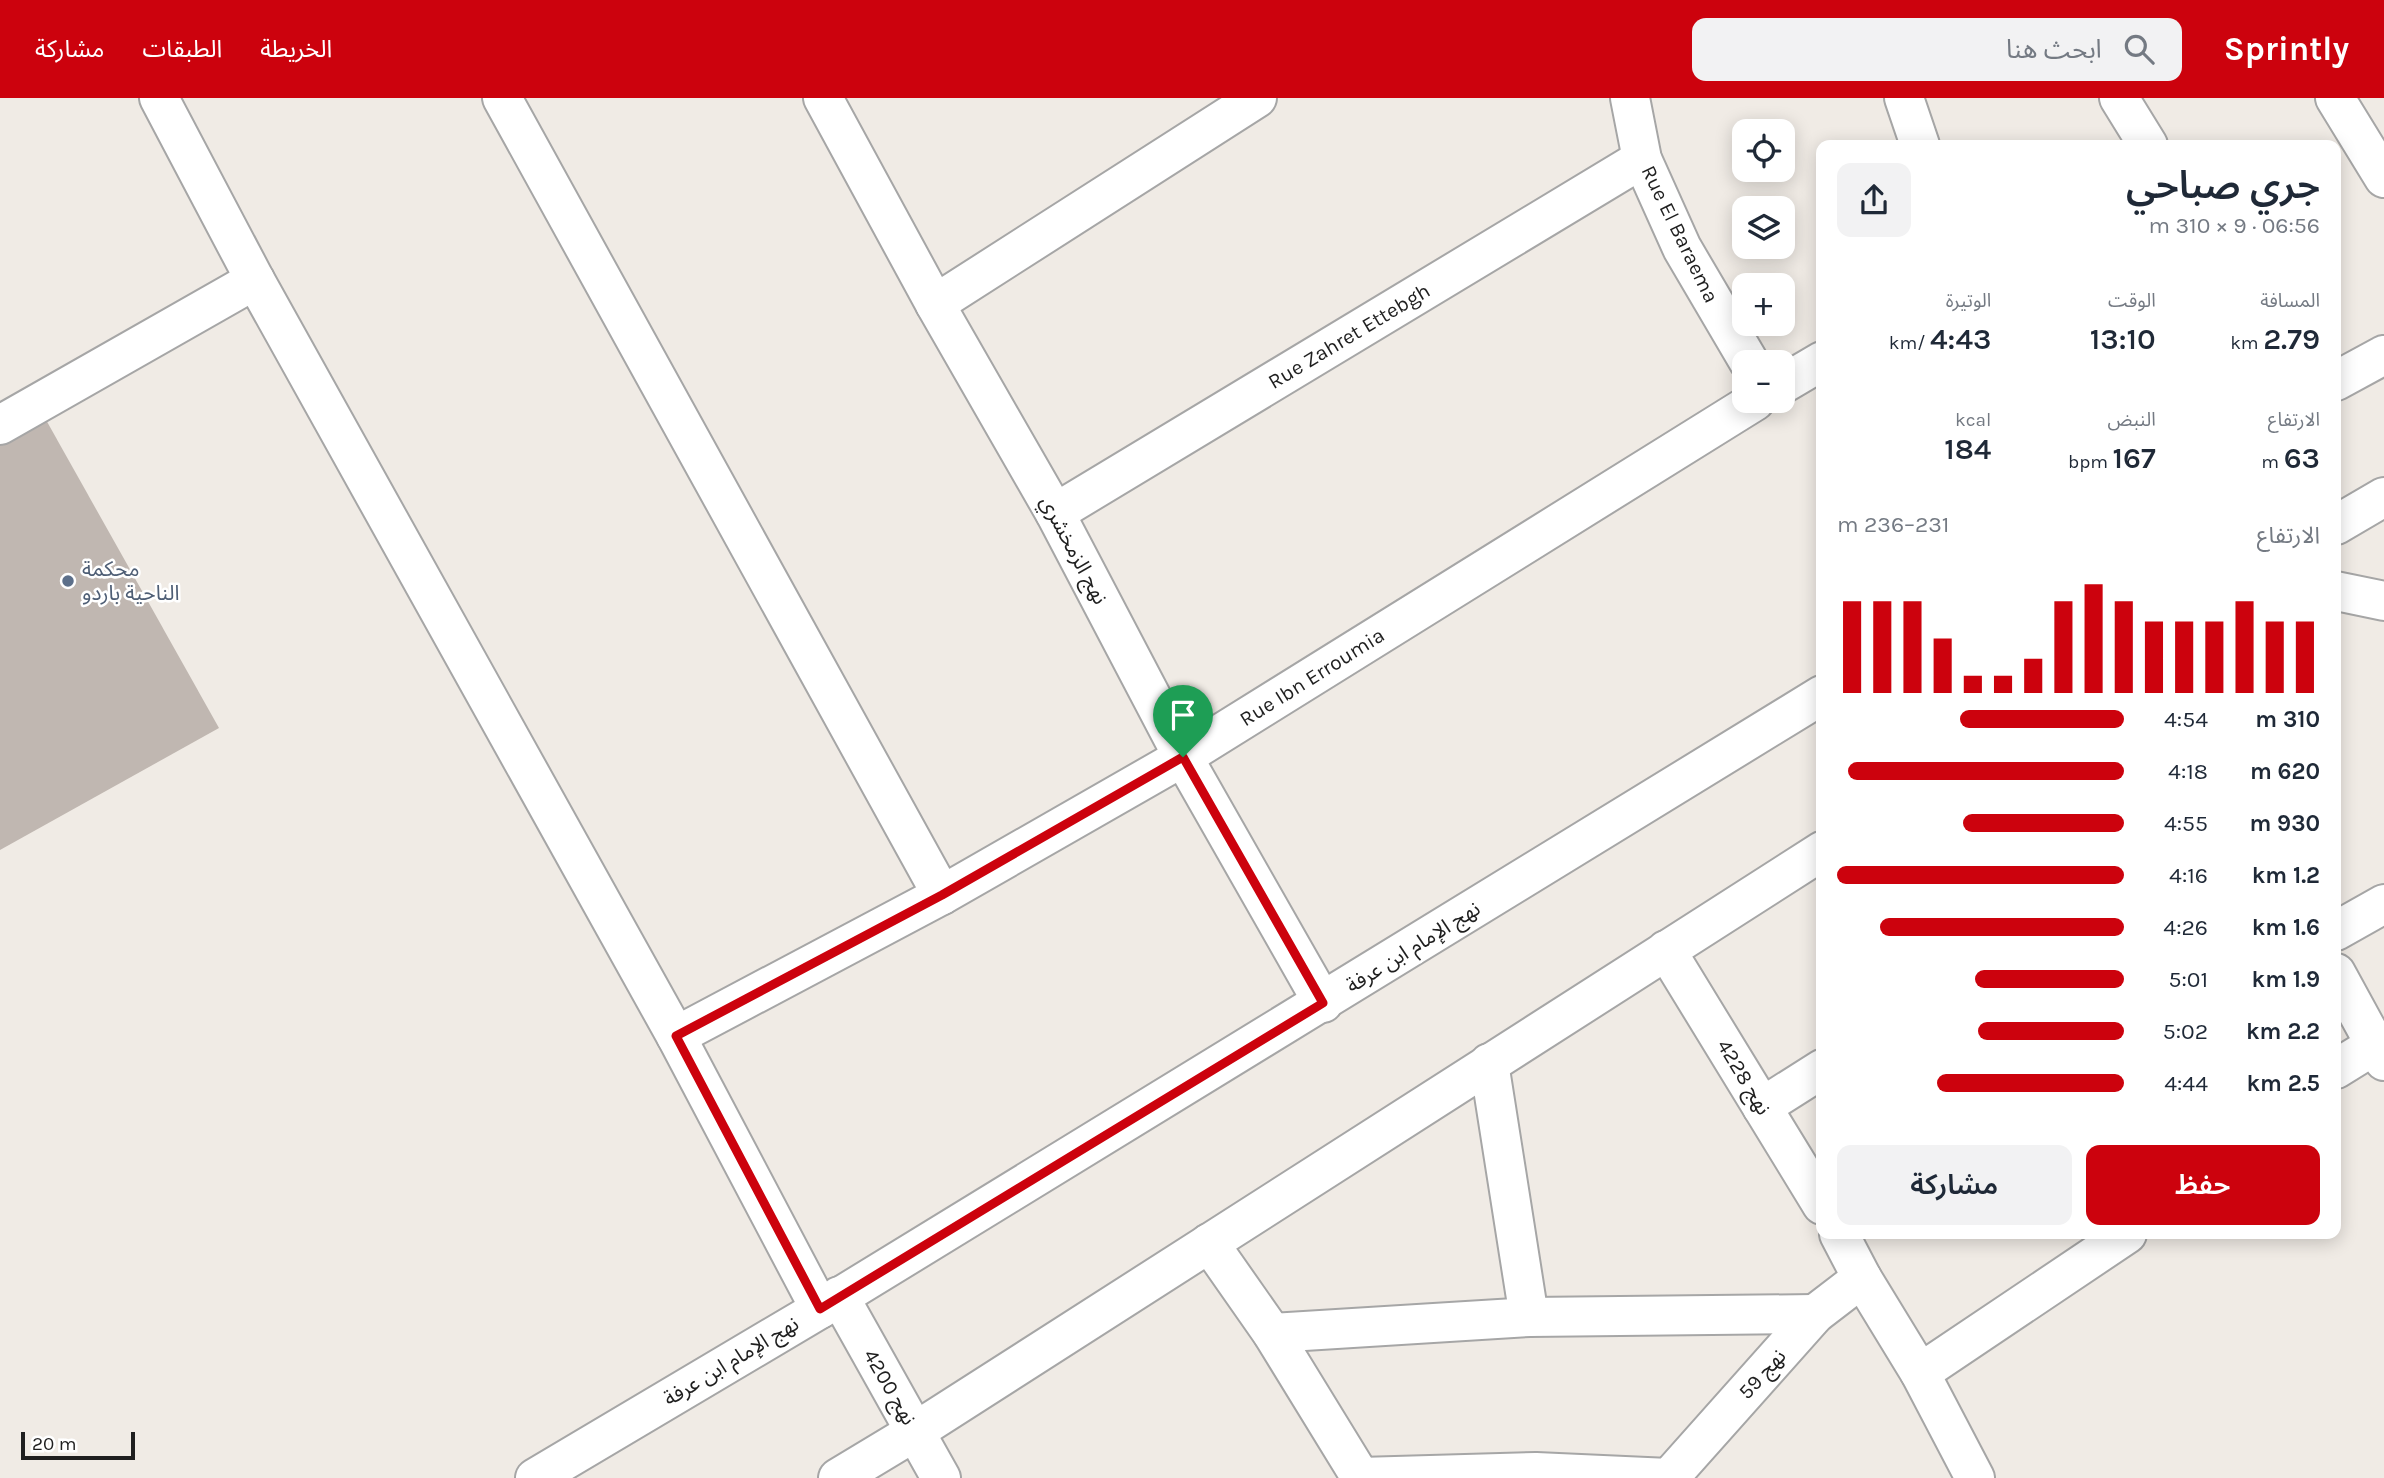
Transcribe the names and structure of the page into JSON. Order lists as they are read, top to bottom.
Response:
{
  "streets": {
    "street": [
      "Rue El Baraema",
      "Rue Zahret Ettebgh",
      "نهج الزمخشري",
      "Rue Ibn Erroumia",
      "نهج الإمام ابن عرفة",
      "نهج 4228",
      "نهج 59",
      "نهج 4200"
    ]
  },
  "crossings": [
    ["Rue El Baraema", "Rue Zahret Ettebgh"],
    ["Rue Zahret Ettebgh", "نهج الزمخشري"],
    ["نهج الزمخشري", "Rue Ibn Erroumia"],
    ["نهج الزمخشري", "نهج الإمام ابن عرفة"],
    ["Rue Ibn Erroumia", "نهج 4200"],
    ["نهج الإمام ابن عرفة", "نهج 4200"]
  ],
  "places": ["محكمة الناحية باردو"],
  "scale_bar": "20 m",
  "page": {
    "header": "Sprintly",
    "search": "ابحث هنا",
    "nav": ["الخريطة", "الطبقات", "مشاركة"],
    "map_buttons": ["+", "−"],
    "heading": ["جري صباحي", "06:56 · 9 × 310 m"],
    "stats": [
      ["المسافة", "2.79 km"],
      ["الوقت", "13:10"],
      ["الوتيرة", "4:43 /km"],
      ["الارتفاع", "63 m"],
      ["النبض", "167 bpm"],
      ["kcal", "184"]
    ],
    "chart": ["الارتفاع", "231–236 m"],
    "list": [
      {
        "name": "310 m",
        "note": "4:54"
      },
      {
        "name": "620 m",
        "note": "4:18"
      },
      {
        "name": "930 m",
        "note": "4:55"
      },
      {
        "name": "1.2 km",
        "note": "4:16"
      },
      {
        "name": "1.6 km",
        "note": "4:26"
      },
      {
        "name": "1.9 km",
        "note": "5:01"
      },
      {
        "name": "2.2 km",
        "note": "5:02"
      },
      {
        "name": "2.5 km",
        "note": "4:44"
      }
    ],
    "buttons": ["حفظ", "مشاركة"],
    "scale": "20 m"
  }
}
